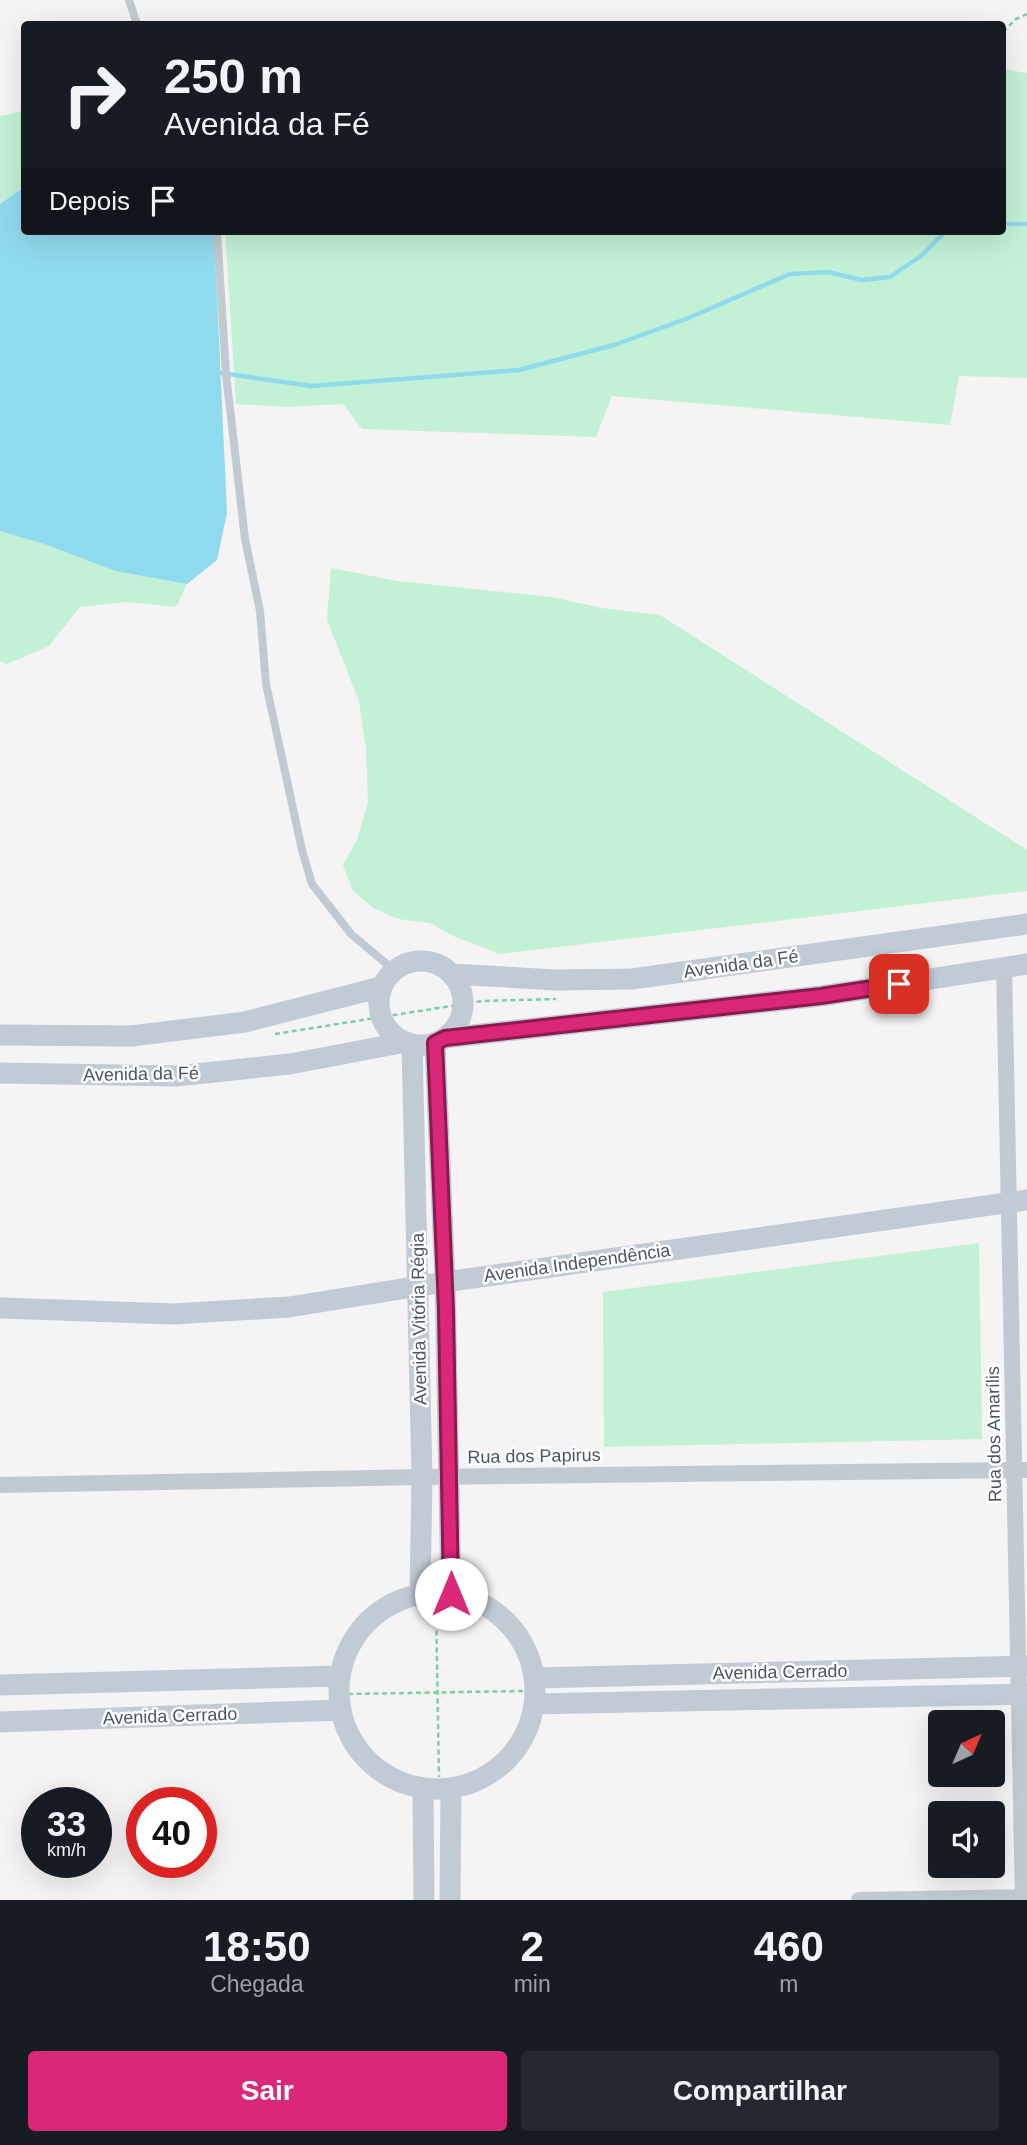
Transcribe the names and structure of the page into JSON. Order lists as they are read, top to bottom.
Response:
{
  "streets": {
    "street": [
      "Avenida da Fé",
      "Avenida Independência",
      "Avenida Vitória Régia",
      "Rua dos Amarílis",
      "Rua dos Papirus",
      "Avenida Cerrado"
    ]
  },
  "crossings": [
    ["Avenida da Fé", "Avenida Vitória Régia"],
    ["Avenida Independência", "Avenida Vitória Régia"],
    ["Avenida Independência", "Rua dos Amarílis"],
    ["Avenida Vitória Régia", "Rua dos Papirus"],
    ["Rua dos Amarílis", "Rua dos Papirus"],
    ["Rua dos Amarílis", "Avenida Cerrado"]
  ],
  "north": "top right",
  "page": {
    "turn": ["250 m", "Avenida da Fé"],
    "then": "Depois",
    "speed": "33 km/h",
    "limit": "40",
    "eta": [
      "18:50",
      "Chegada",
      "2",
      "min",
      "460",
      "m"
    ],
    "buttons": ["Sair", "Compartilhar"]
  }
}
